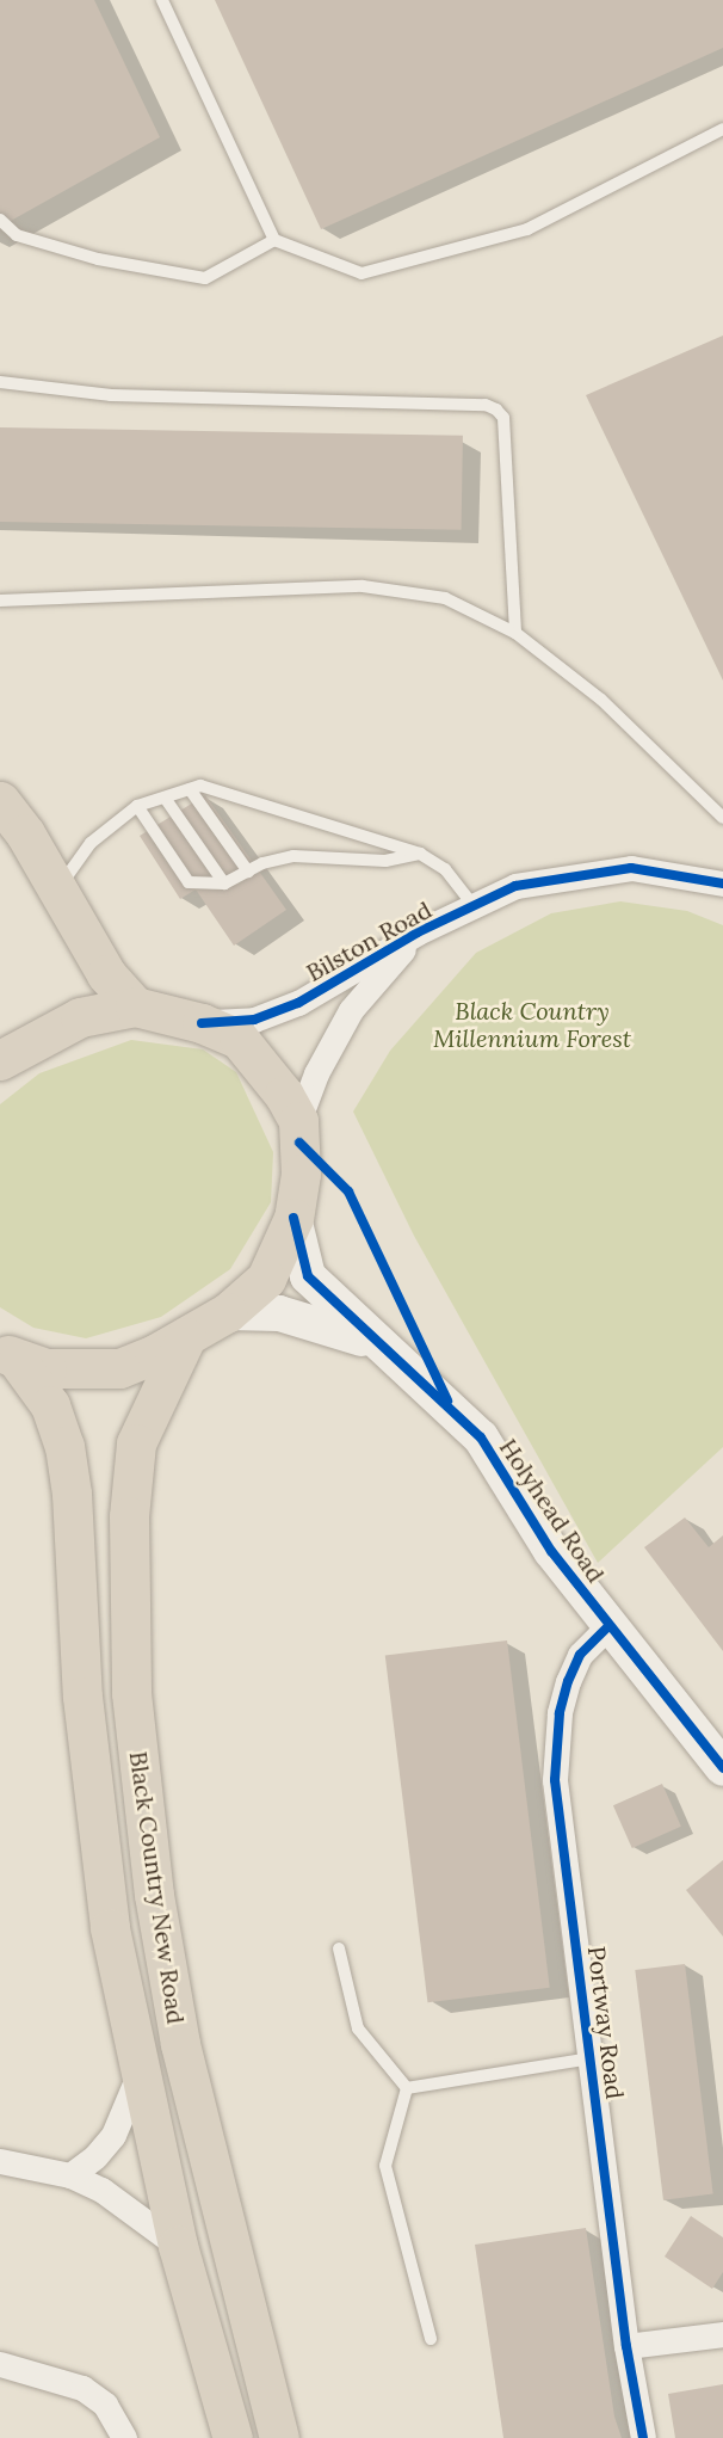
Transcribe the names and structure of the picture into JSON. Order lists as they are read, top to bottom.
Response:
{
  "streets": {
    "highway": ["Black Country New Road"],
    "street": ["Bilston Road", "Holyhead Road", "Portway Road"]
  },
  "crossings": [
    ["Holyhead Road", "Portway Road"]
  ],
  "parks": ["Black Country Millennium Forest"]
}
